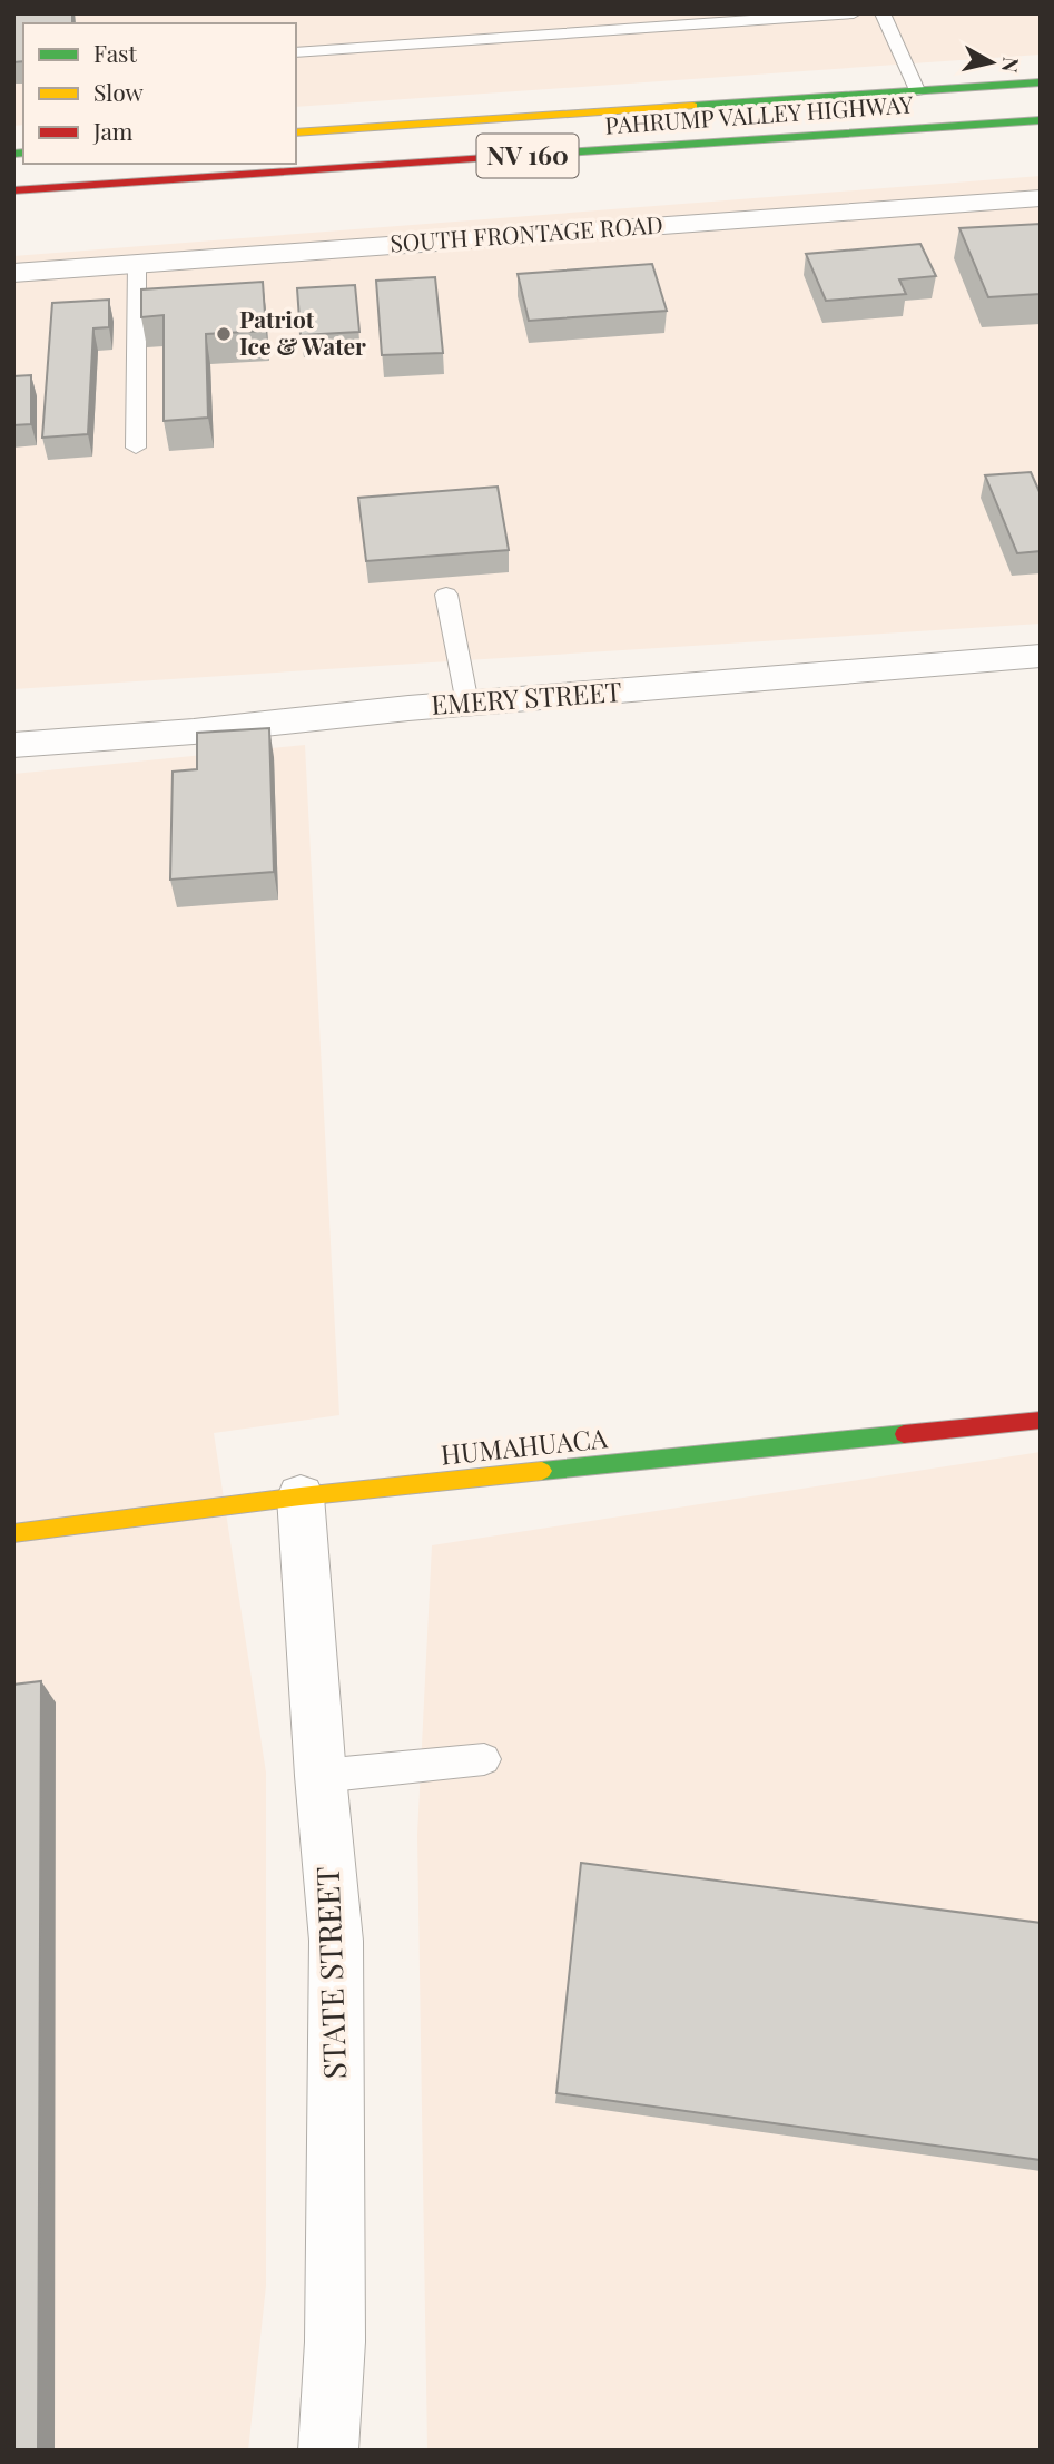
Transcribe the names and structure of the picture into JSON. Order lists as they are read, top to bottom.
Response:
{
  "streets": {
    "main road": ["PAHRUMP VALLEY HIGHWAY", "NV 160", "HUMAHUACA"],
    "street": ["SOUTH FRONTAGE ROAD", "EMERY STREET", "STATE STREET"]
  },
  "crossings": [
    ["HUMAHUACA", "STATE STREET"]
  ],
  "places": ["Patriot Ice & Water"],
  "legend": ["Fast", "Slow", "Jam"],
  "north": "right"
}
